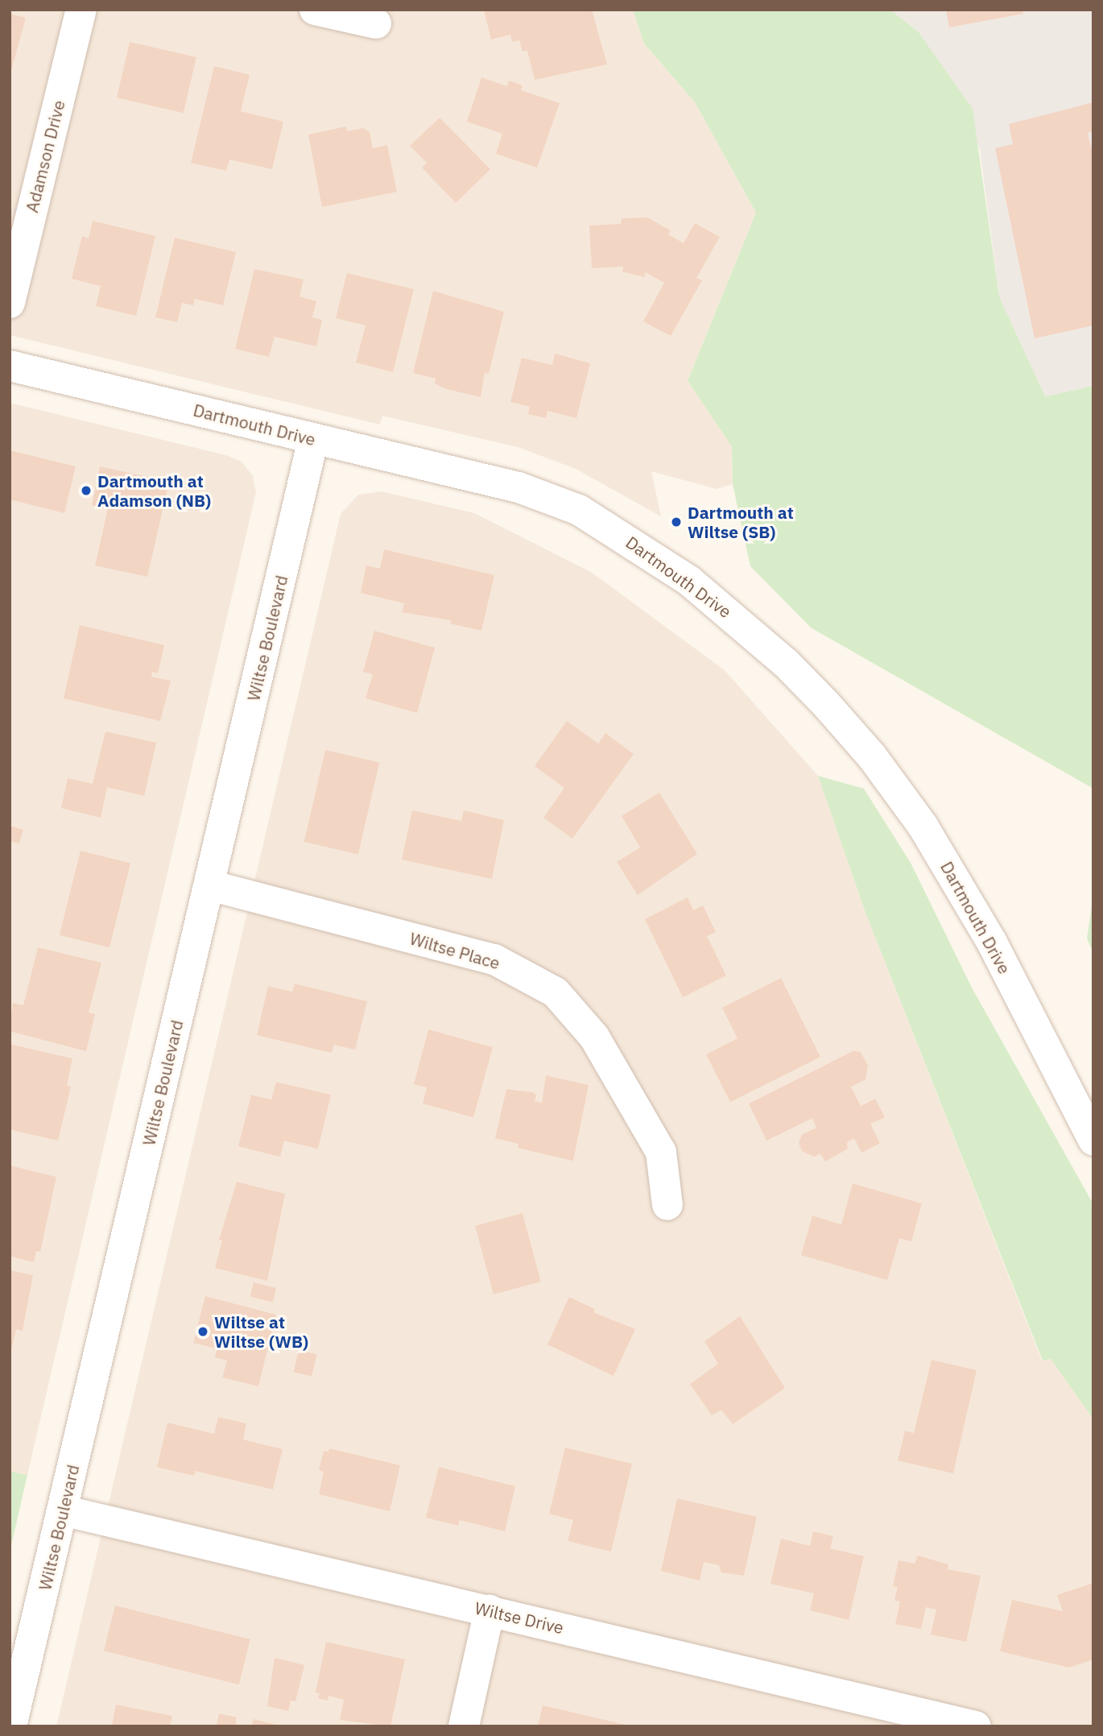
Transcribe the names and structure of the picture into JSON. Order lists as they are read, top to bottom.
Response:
{
  "streets": {
    "street": [
      "Adamson Drive",
      "Dartmouth Drive",
      "Wiltse Boulevard",
      "Wiltse Place",
      "Wiltse Drive"
    ]
  },
  "crossings": [
    ["Dartmouth Drive", "Wiltse Boulevard"],
    ["Wiltse Boulevard", "Wiltse Place"],
    ["Wiltse Boulevard", "Wiltse Drive"]
  ],
  "places": ["Dartmouth at Adamson (NB)", "Dartmouth at Wiltse (SB)", "Wiltse at Wiltse (WB)"]
}
